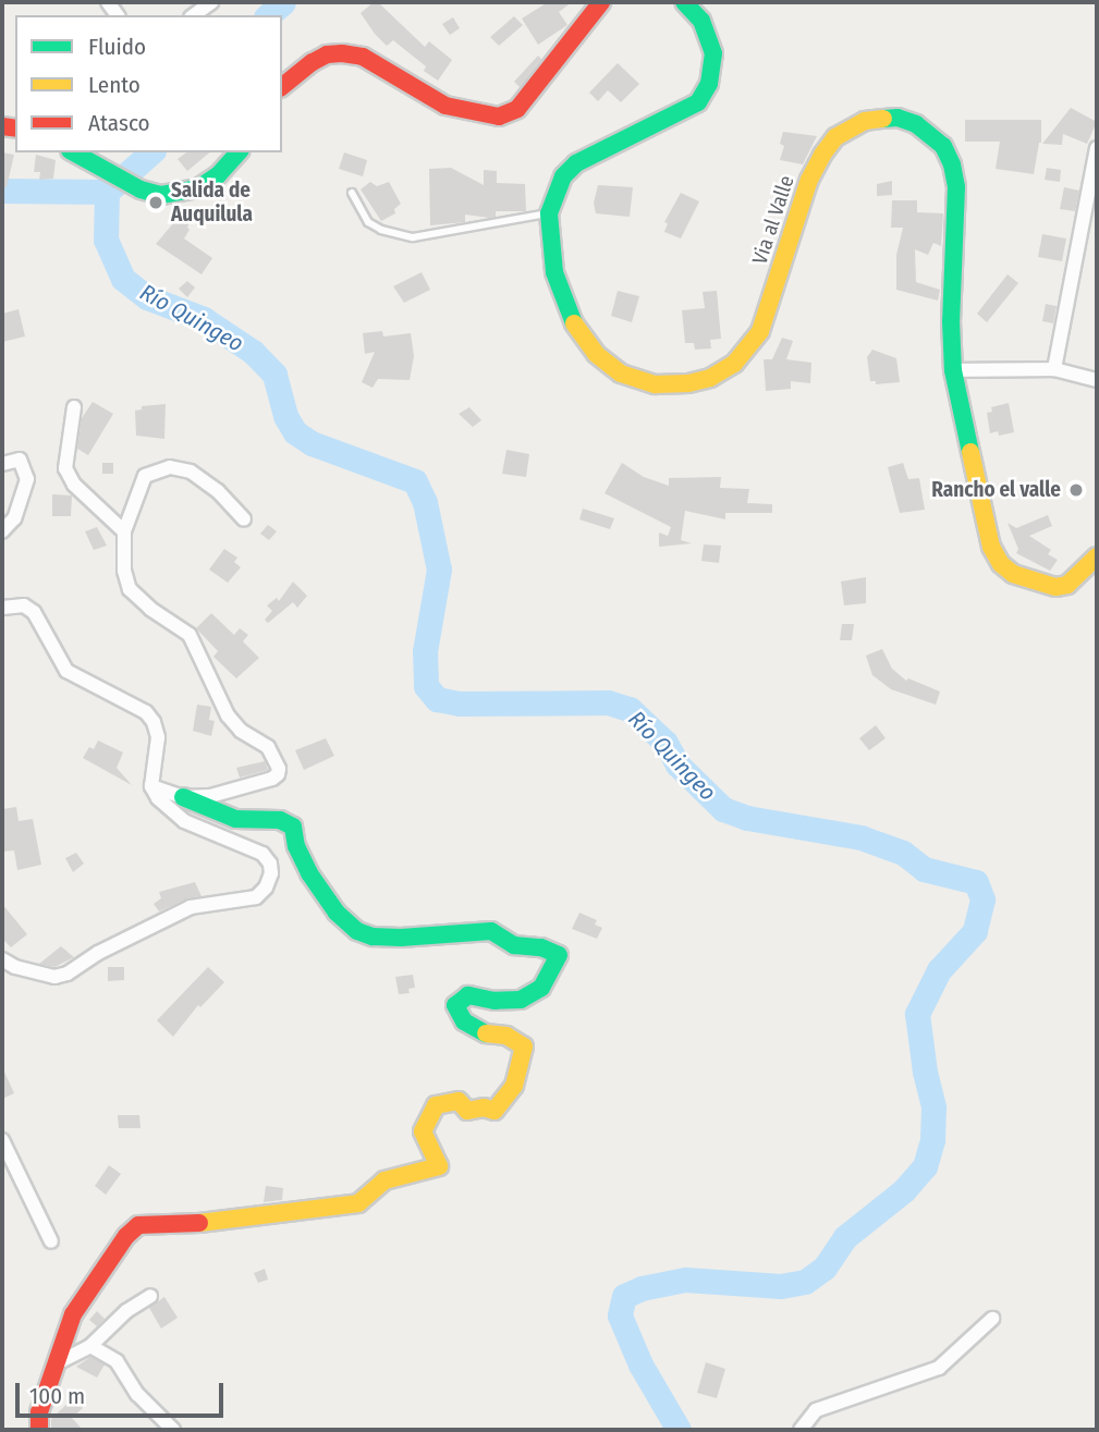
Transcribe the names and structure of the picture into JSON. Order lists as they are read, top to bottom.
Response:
{
  "streets": {
    "main road": ["Via al Valle"]
  },
  "water": ["Río Quingeo"],
  "places": ["Salida de Auquilula", "Rancho el valle"],
  "legend": ["Fluido", "Lento", "Atasco"],
  "scale_bar": "100 m"
}
